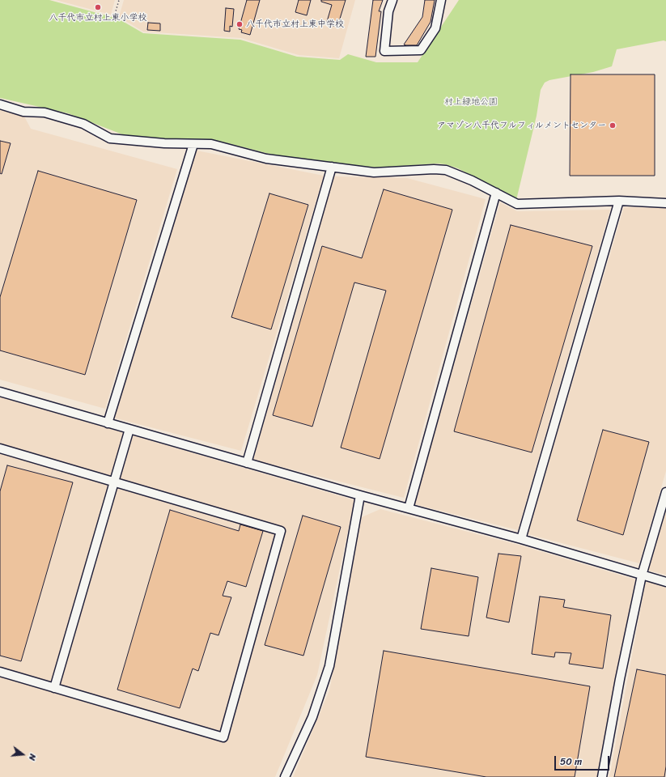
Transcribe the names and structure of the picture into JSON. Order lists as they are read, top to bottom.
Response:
{
  "parks": ["村上緑地公園"],
  "places": ["八千代市立村上東小学校", "八千代市立村上東中学校", "アマゾン八千代フルフィルメントセンター"],
  "scale_bar": "50 m",
  "north": "right"
}
